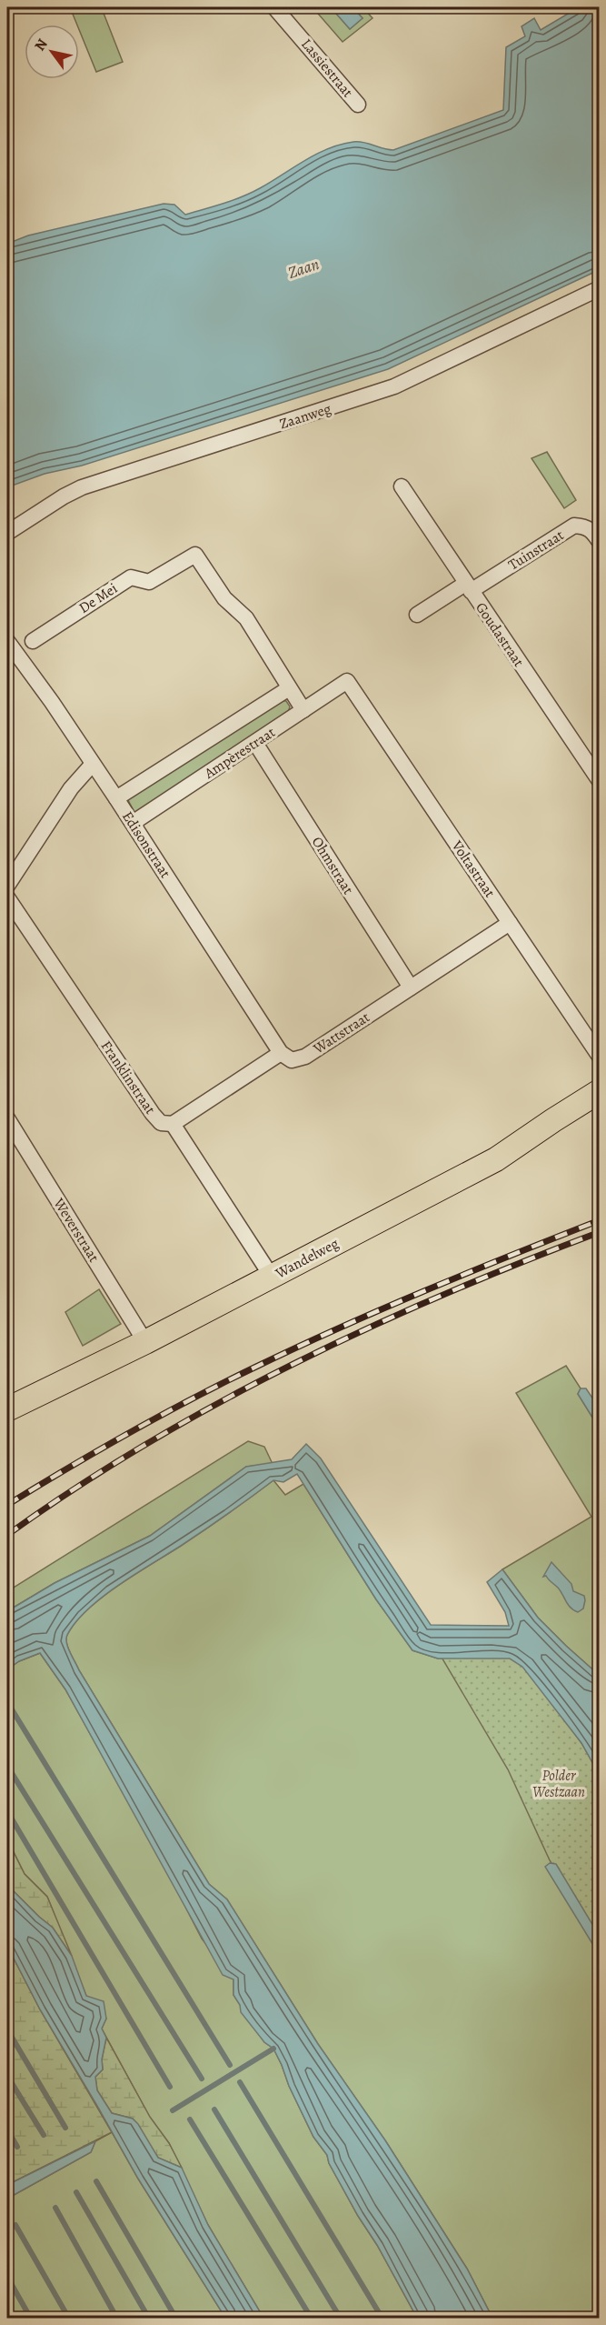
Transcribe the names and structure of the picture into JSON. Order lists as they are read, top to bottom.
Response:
{
  "streets": {
    "main road": ["Wandelweg"],
    "street": [
      "Lassiestraat",
      "Zaanweg",
      "Tuinstraat",
      "De Mei",
      "Goudastraat",
      "Ampèrestraat",
      "Edisonstraat",
      "Ohmstraat",
      "Voltastraat",
      "Wattstraat",
      "Franklinstraat",
      "Weverstraat"
    ]
  },
  "crossings": [
    ["Tuinstraat", "Goudastraat"],
    ["De Mei", "Ampèrestraat"],
    ["Ampèrestraat", "Edisonstraat"],
    ["Ampèrestraat", "Ohmstraat"],
    ["Ampèrestraat", "Voltastraat"],
    ["Edisonstraat", "Wattstraat"],
    ["Ohmstraat", "Wattstraat"],
    ["Voltastraat", "Wattstraat"],
    ["Franklinstraat", "Wandelweg"],
    ["Weverstraat", "Wandelweg"]
  ],
  "water": ["Zaan"],
  "parks": ["Polder Westzaan"],
  "north": "top left"
}
